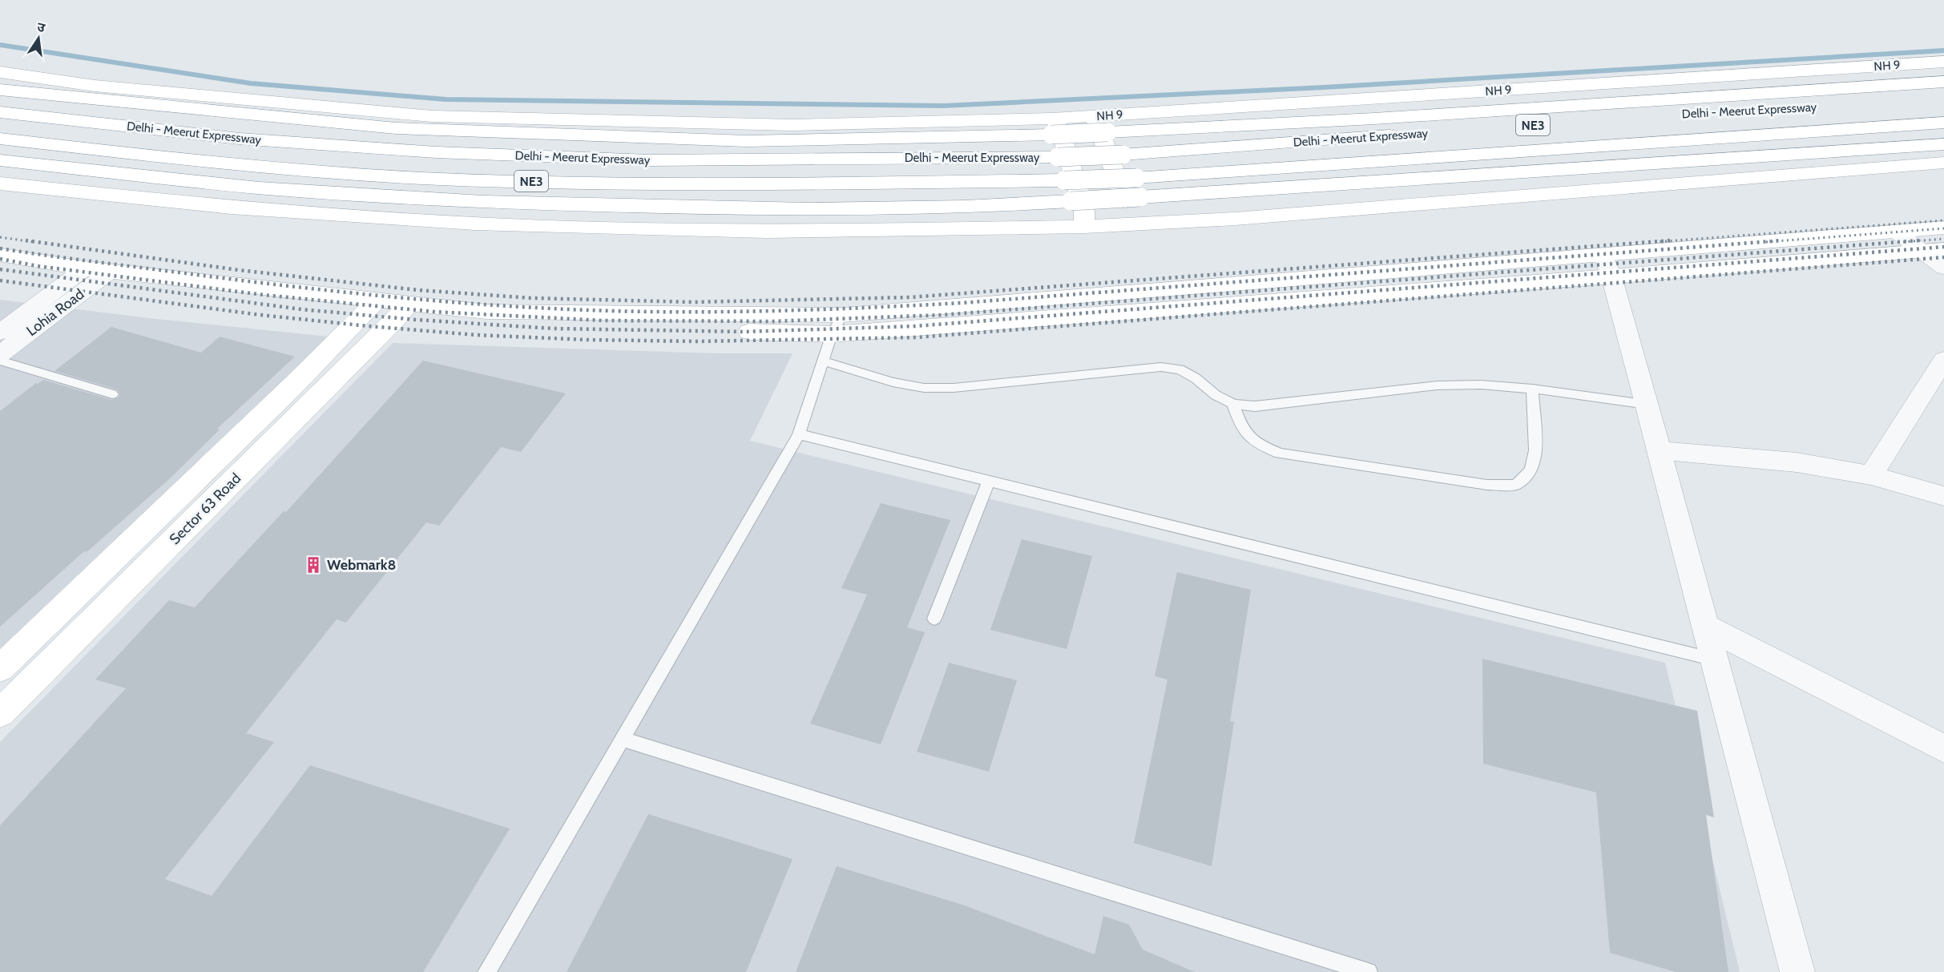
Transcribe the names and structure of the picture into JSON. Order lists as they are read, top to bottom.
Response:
{
  "streets": {
    "main road": [
      "NH 9",
      "Delhi - Meerut Expressway",
      "NE3",
      "Sector 63 Road"
    ],
    "street": ["Lohia Road"]
  },
  "places": {
    "building": ["Webmark8"]
  },
  "north": "top"
}
